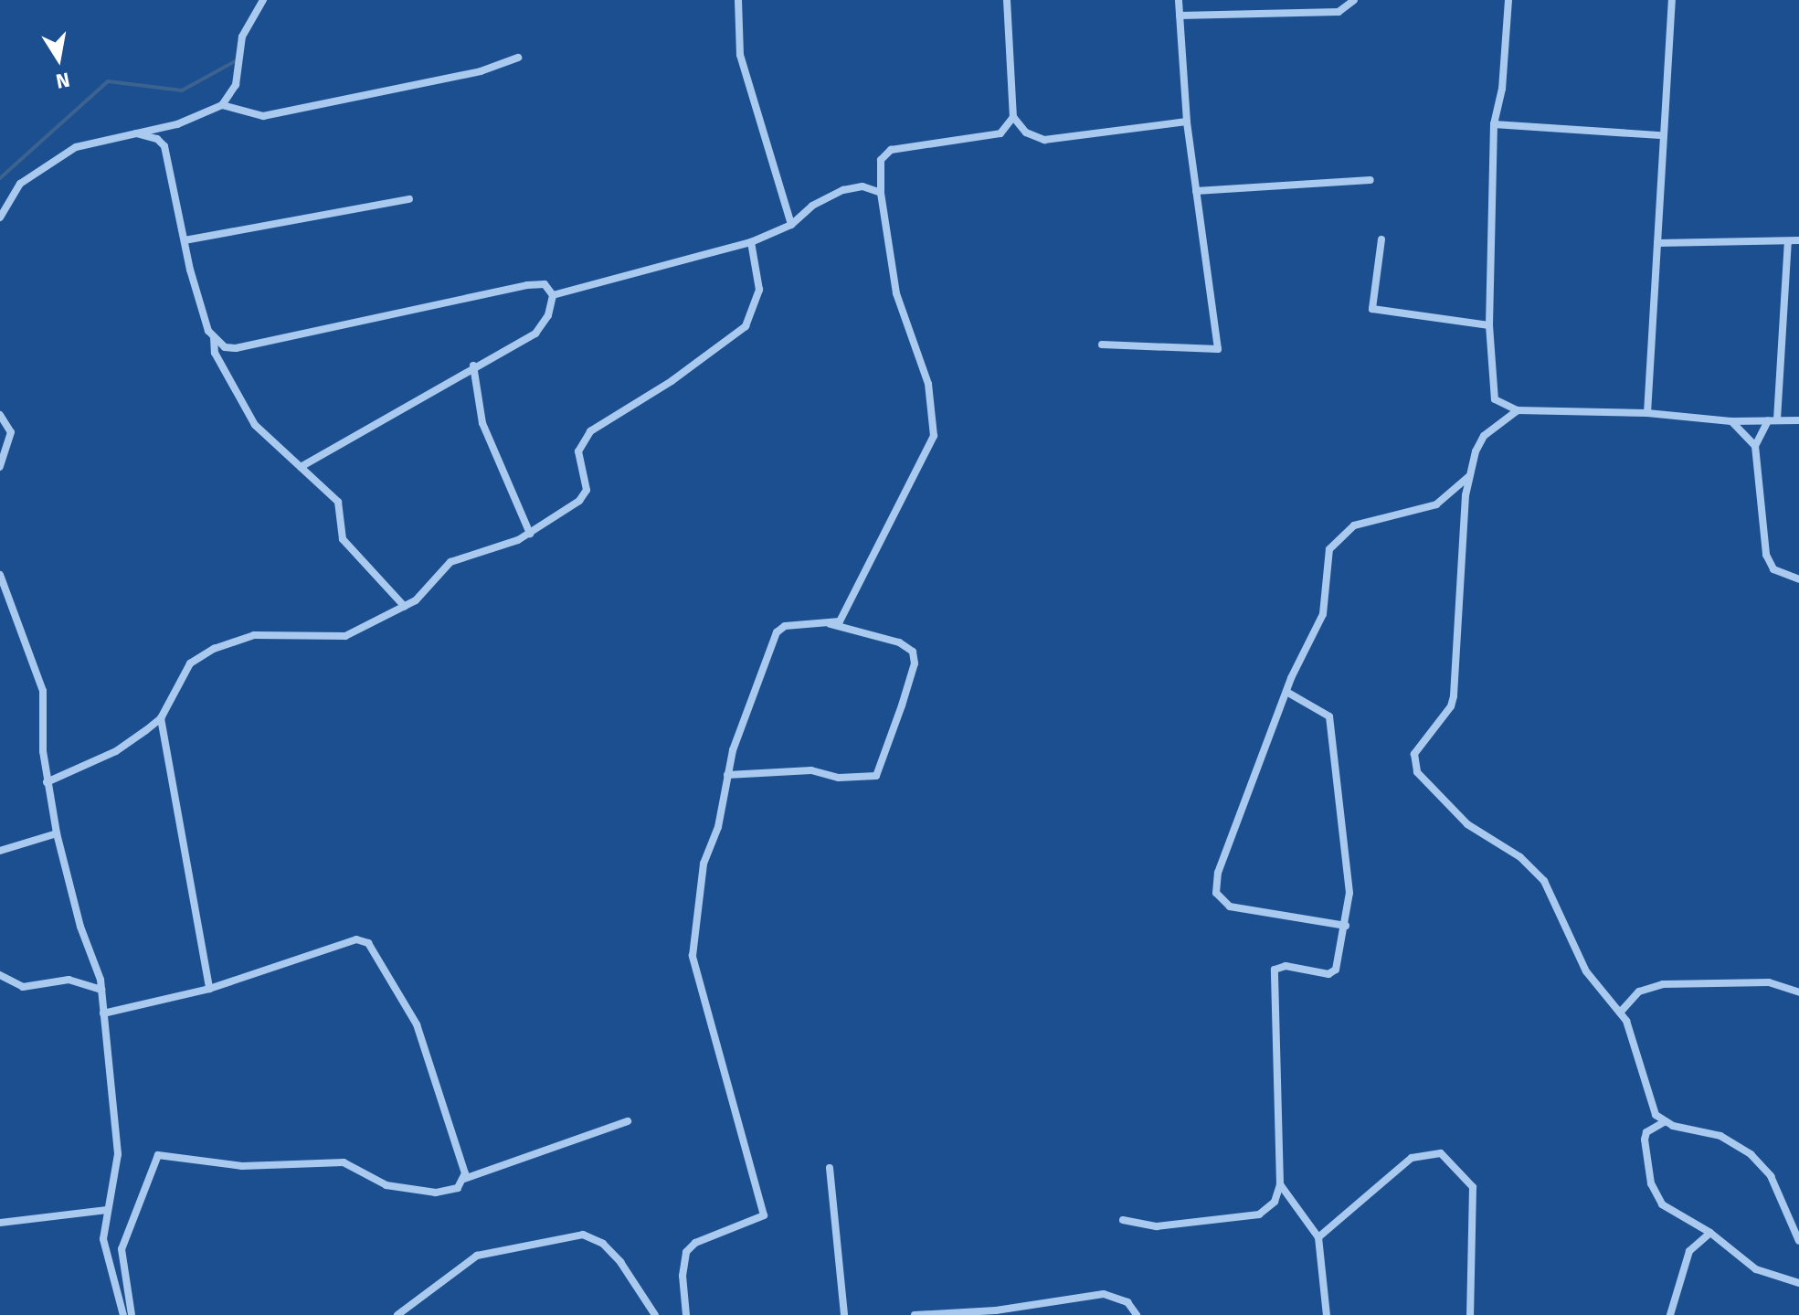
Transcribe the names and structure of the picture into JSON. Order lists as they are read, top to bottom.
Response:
{
  "north": "bottom"
}
